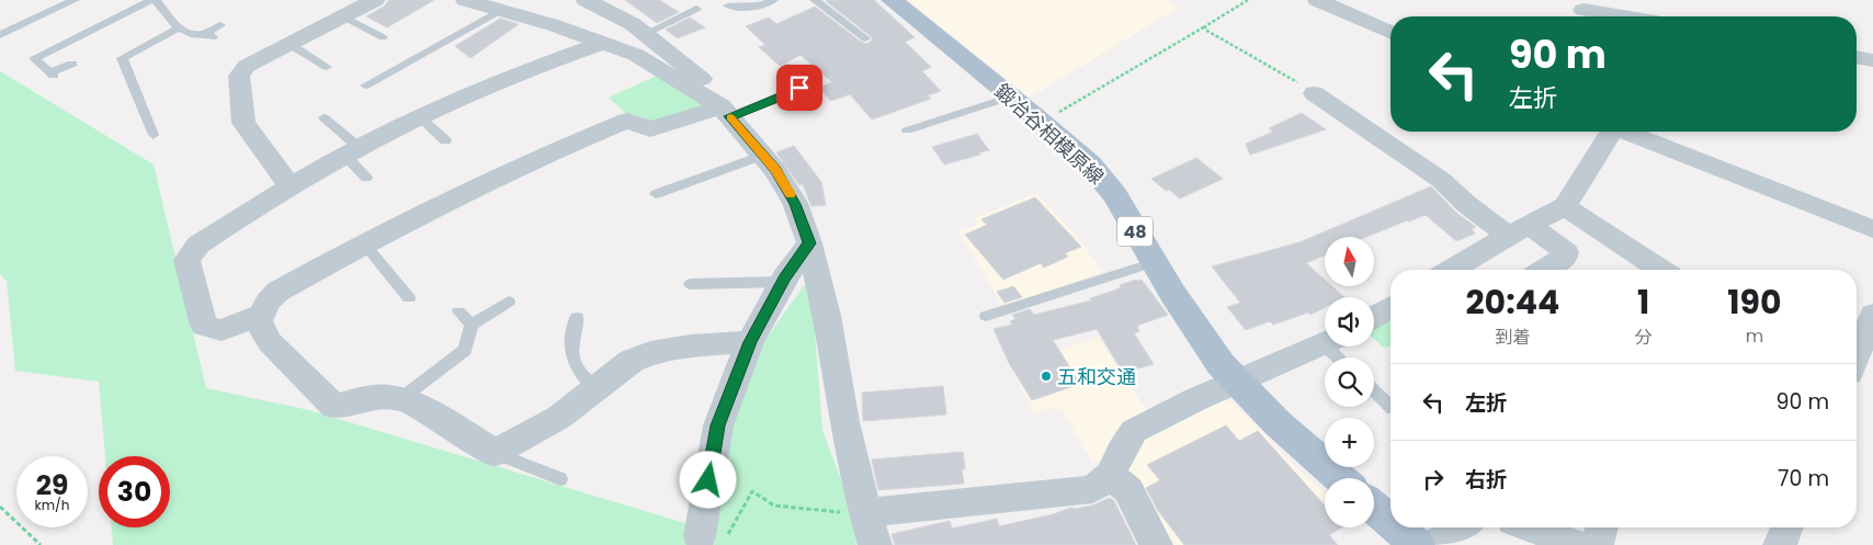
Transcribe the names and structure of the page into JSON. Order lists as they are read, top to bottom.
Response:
{
  "streets": {
    "main road": ["鍛冶谷相模原線", "48"]
  },
  "places": ["五和交通"],
  "north": "top",
  "page": {
    "turn": ["90 m", "左折"],
    "map_buttons": ["+", "−"],
    "eta": [
      "20:44",
      "到着",
      "1",
      "分",
      "190",
      "m"
    ],
    "list": [
      {
        "name": "左折",
        "value": "90 m"
      },
      {
        "name": "右折",
        "value": "70 m"
      }
    ],
    "speed": "29 km/h",
    "limit": "30"
  }
}
